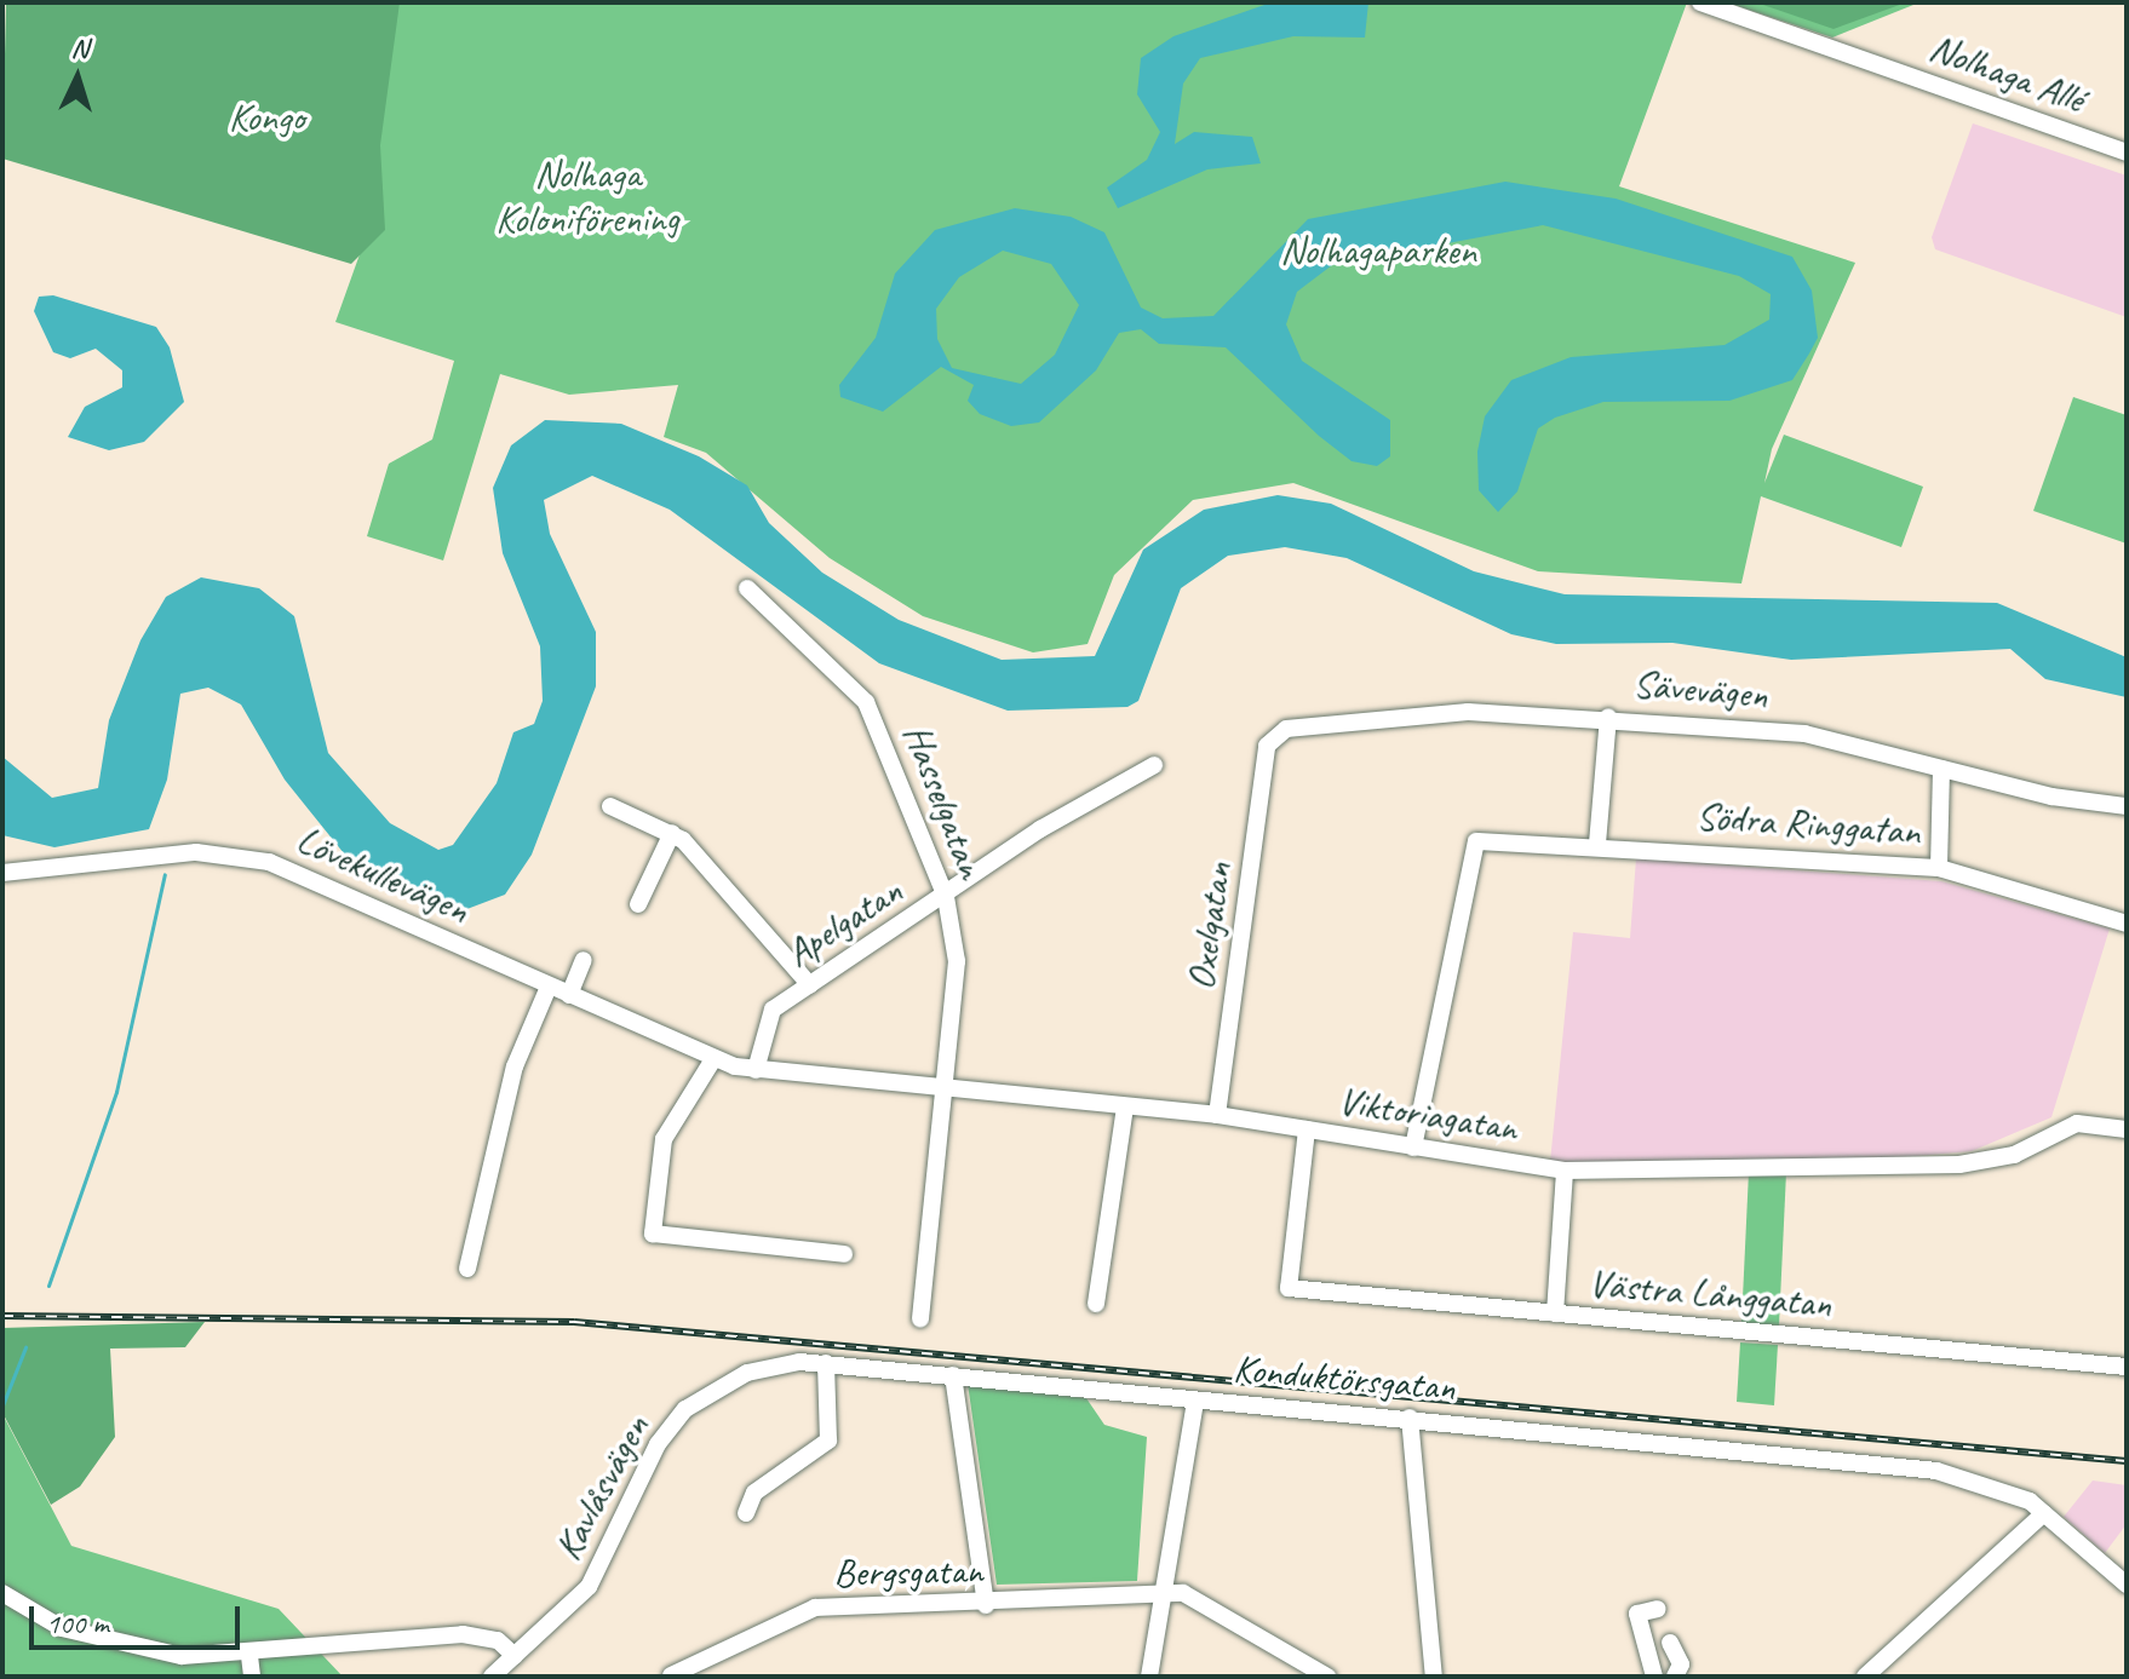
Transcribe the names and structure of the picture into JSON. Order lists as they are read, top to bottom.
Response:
{
  "streets": {
    "street": [
      "Nolhaga Allé",
      "Sävevägen",
      "Hasselgatan",
      "Södra Ringgatan",
      "Lövekullevägen",
      "Apelgatan",
      "Oxelgatan",
      "Viktoriagatan",
      "Västra Långgatan",
      "Konduktörsgatan",
      "Kavlåsvägen",
      "Bergsgatan"
    ]
  },
  "crossings": [
    ["Sävevägen", "Oxelgatan"],
    ["Hasselgatan", "Apelgatan"],
    ["Hasselgatan", "Viktoriagatan"],
    ["Södra Ringgatan", "Viktoriagatan"],
    ["Lövekullevägen", "Viktoriagatan"],
    ["Apelgatan", "Viktoriagatan"],
    ["Oxelgatan", "Viktoriagatan"],
    ["Viktoriagatan", "Västra Långgatan"],
    ["Konduktörsgatan", "Kavlåsvägen"]
  ],
  "parks": ["Kongo", "Nolhaga Koloniförening", "Nolhagaparken"],
  "scale_bar": "100 m",
  "north": "top"
}
